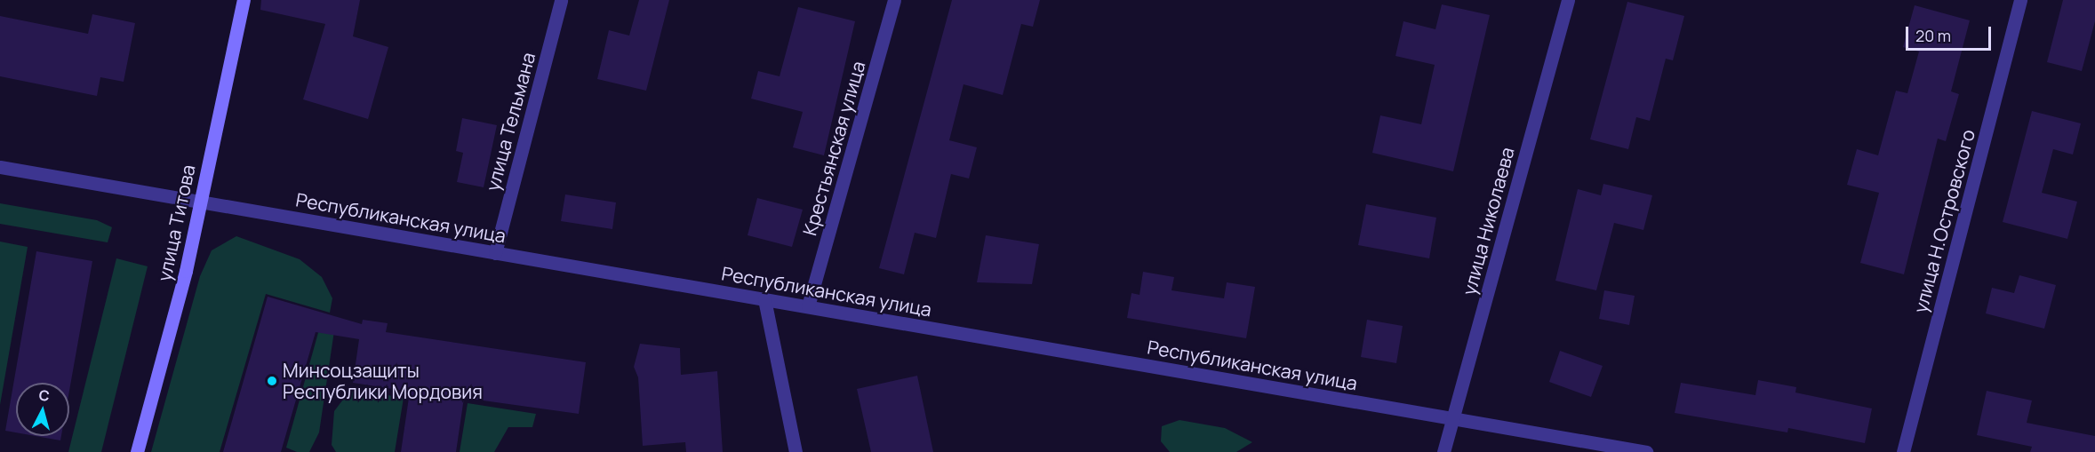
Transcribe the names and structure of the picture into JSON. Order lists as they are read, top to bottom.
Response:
{
  "streets": {
    "main road": ["улица Титова"],
    "street": [
      "улица Тельмана",
      "Крестьянская улица",
      "Республиканская улица",
      "улица Николаева",
      "улица Н.Островского"
    ]
  },
  "crossings": [
    ["улица Тельмана", "Республиканская улица"],
    ["Крестьянская улица", "Республиканская улица"],
    ["Республиканская улица", "улица Николаева"],
    ["Республиканская улица", "улица Титова"]
  ],
  "places": ["Минсоцзащиты Республики Мордовия"],
  "scale_bar": "20 m",
  "north": "top"
}
